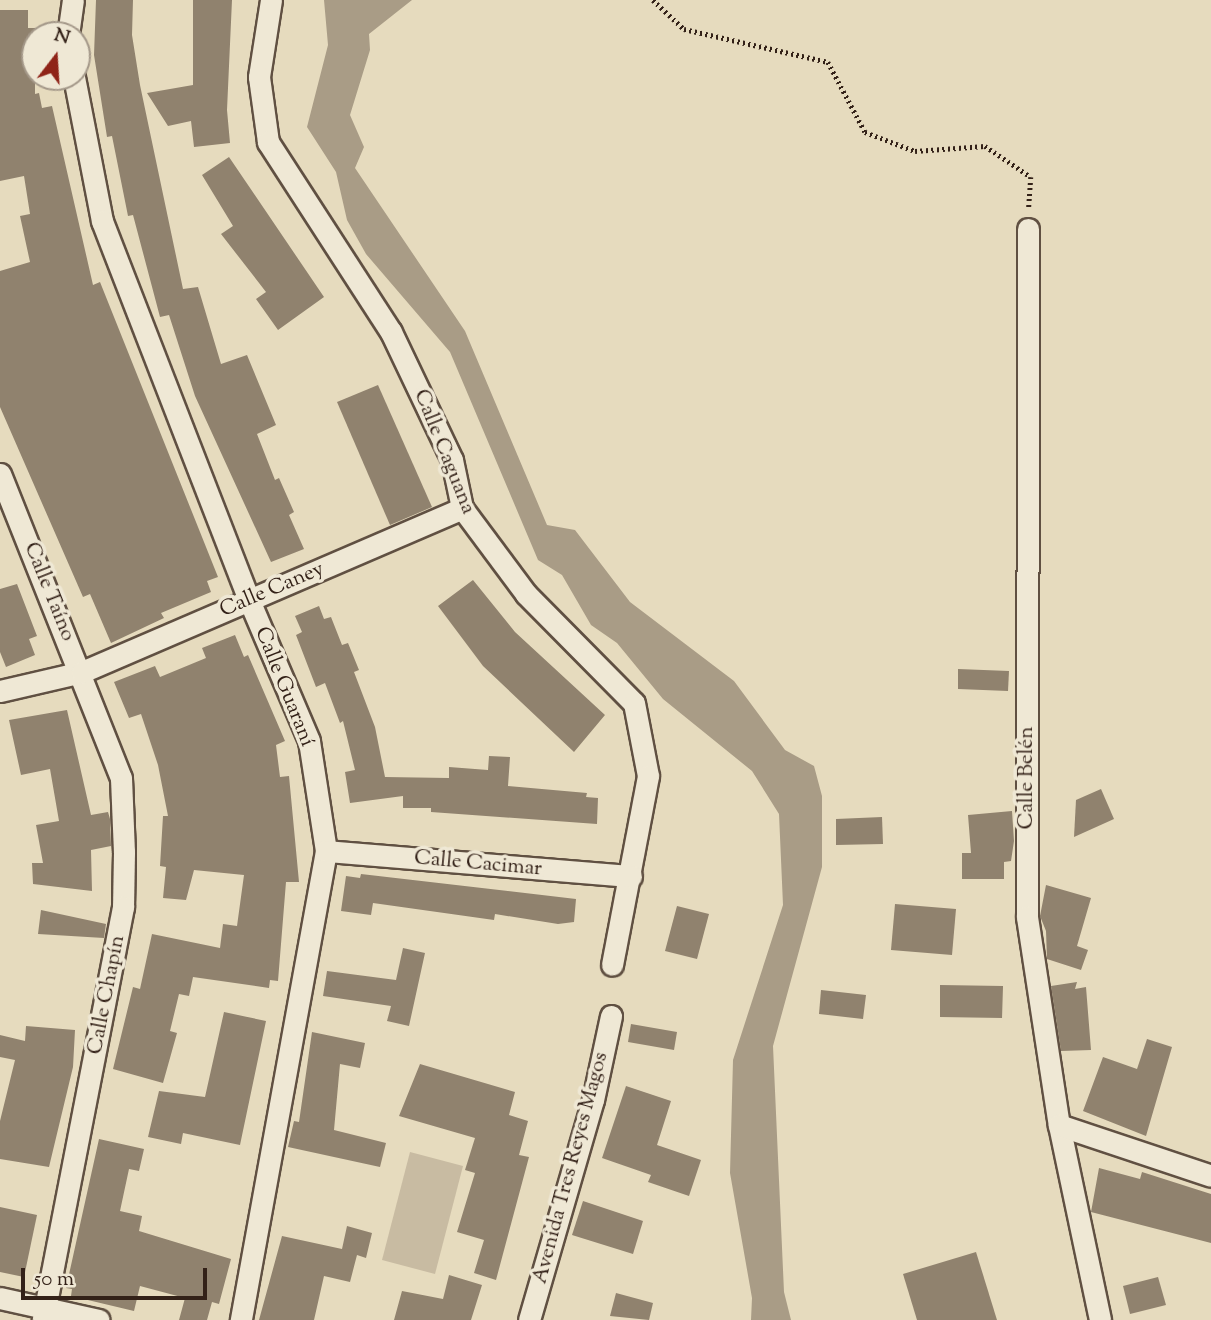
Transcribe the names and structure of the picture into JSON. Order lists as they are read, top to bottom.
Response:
{
  "streets": {
    "street": [
      "Calle Caguana",
      "Calle Caney",
      "Calle Taíno",
      "Calle Guaraní",
      "Calle Belén",
      "Calle Cacimar",
      "Calle Chapín",
      "Avenida Tres Reyes Magos"
    ]
  },
  "crossings": [
    ["Calle Caguana", "Calle Caney"],
    ["Calle Caguana", "Calle Cacimar"],
    ["Calle Caney", "Calle Taíno"],
    ["Calle Caney", "Calle Guaraní"],
    ["Calle Caney", "Calle Chapín"],
    ["Calle Taíno", "Calle Chapín"],
    ["Calle Guaraní", "Calle Cacimar"]
  ],
  "scale_bar": "50 m",
  "north": "top"
}
